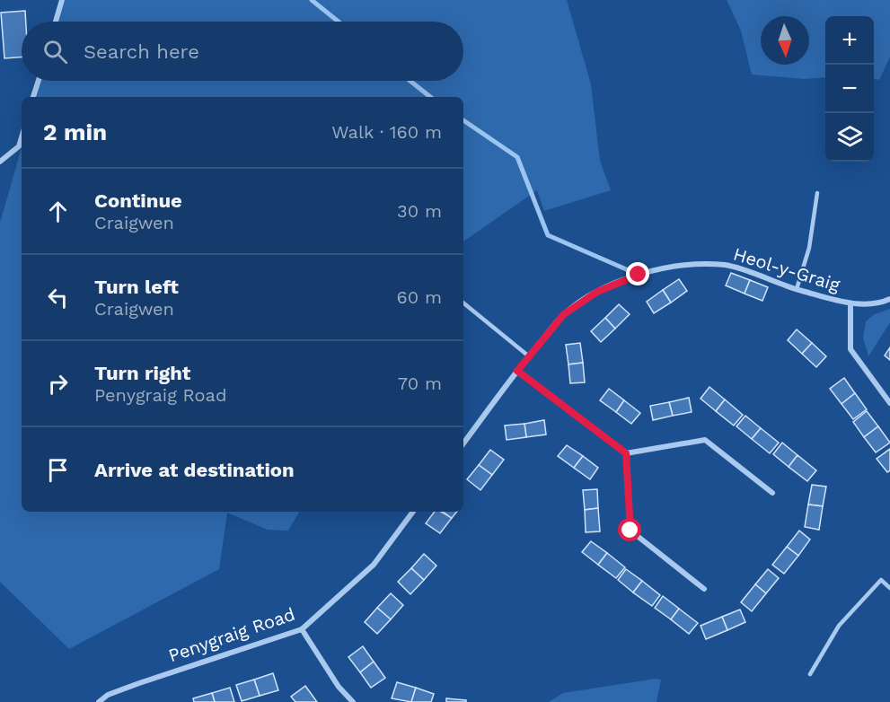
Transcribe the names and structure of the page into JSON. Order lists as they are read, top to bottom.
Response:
{
  "streets": {
    "street": ["Heol-y-Graig", "Penygraig Road"]
  },
  "north": "bottom",
  "page": {
    "map_buttons": ["+", "−"],
    "search": "Search here",
    "heading": ["2 min", "Walk · 160 m"],
    "list": [
      ["Continue", "Craigwen", "30 m"],
      ["Turn left", "Craigwen", "60 m"],
      ["Turn right", "Penygraig Road", "70 m"],
      "Arrive at destination"
    ]
  }
}
